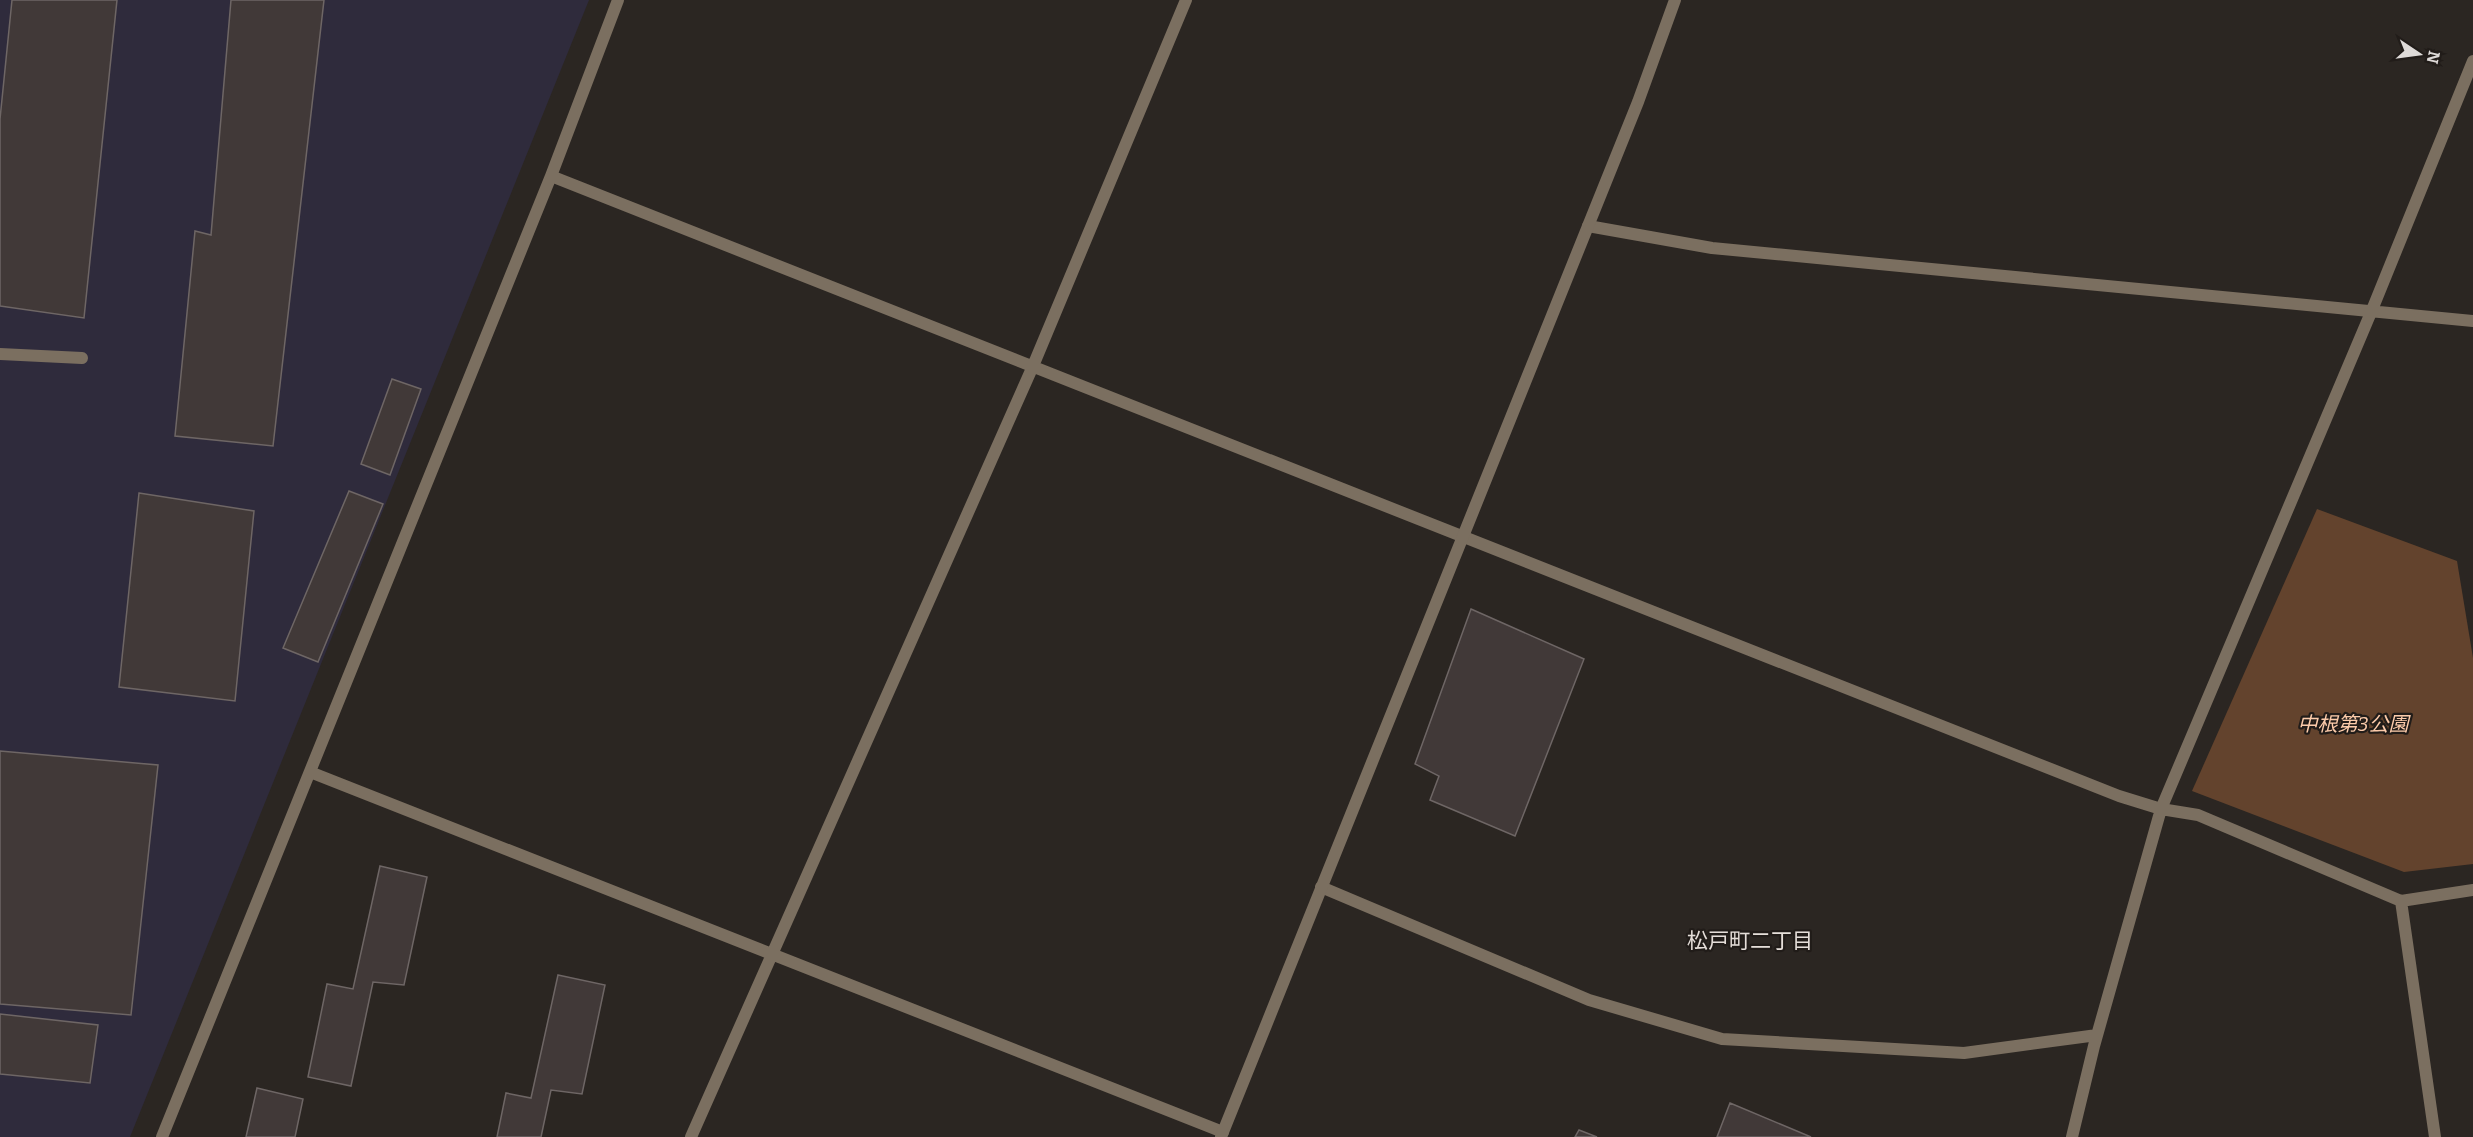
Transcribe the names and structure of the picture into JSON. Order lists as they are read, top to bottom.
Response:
{
  "districts": ["松戸町二丁目"],
  "parks": ["中根第3公園"],
  "north": "right"
}
